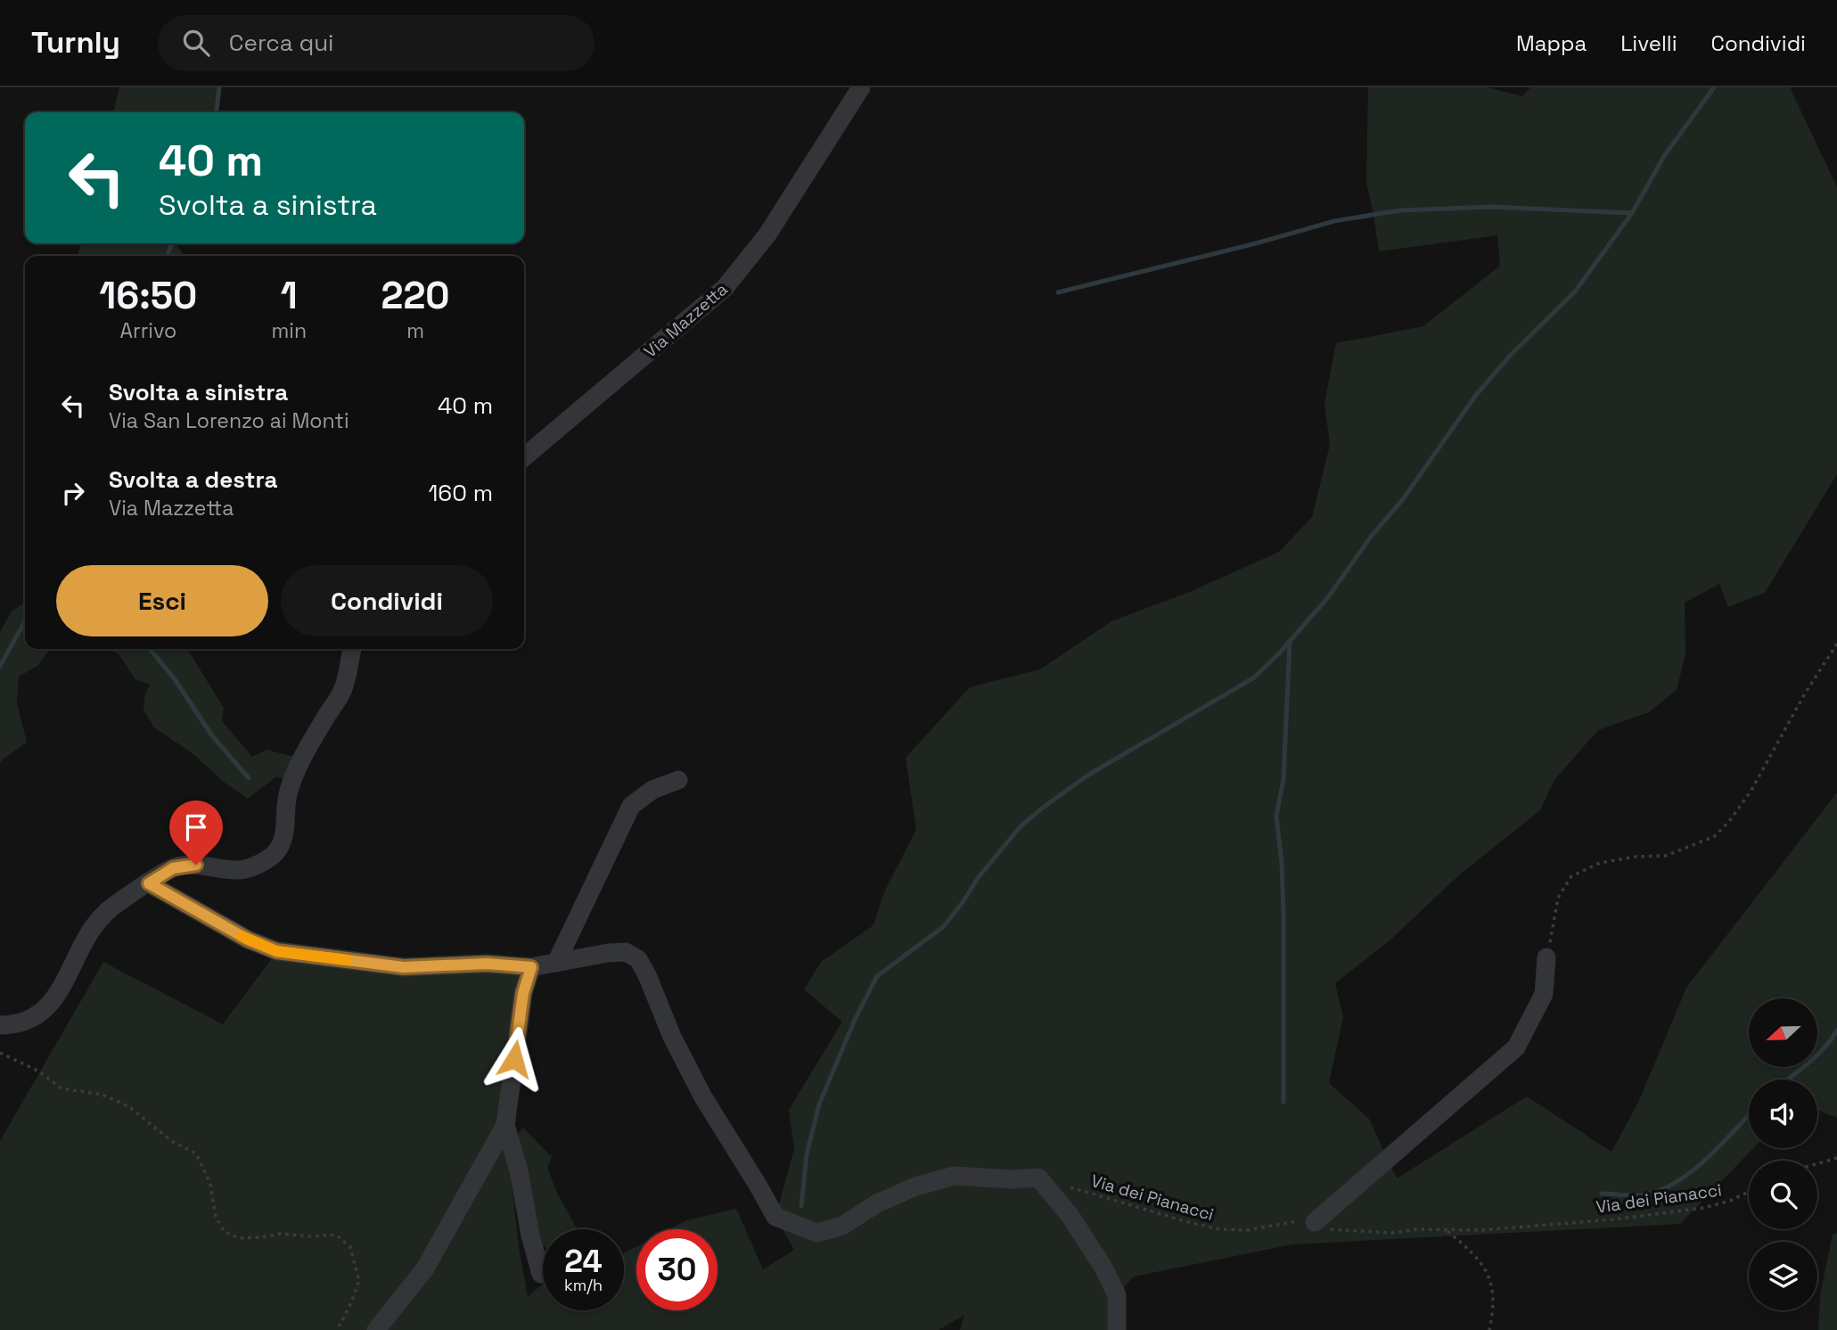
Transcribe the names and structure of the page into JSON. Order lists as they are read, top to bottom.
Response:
{
  "streets": {
    "street": ["Via Mazzetta"],
    "path": ["Via dei Pianacci"]
  },
  "north": "left",
  "page": {
    "header": "Turnly",
    "search": "Cerca qui",
    "nav": ["Mappa", "Livelli", "Condividi"],
    "turn": ["40 m", "Svolta a sinistra"],
    "eta": [
      "16:50",
      "Arrivo",
      "1",
      "min",
      "220",
      "m"
    ],
    "list": [
      {
        "name": "Svolta a sinistra",
        "note": "Via San Lorenzo ai Monti",
        "value": "40 m"
      },
      {
        "name": "Svolta a destra",
        "note": "Via Mazzetta",
        "value": "160 m"
      }
    ],
    "buttons": ["Esci", "Condividi"],
    "speed": "24 km/h",
    "limit": "30"
  }
}
